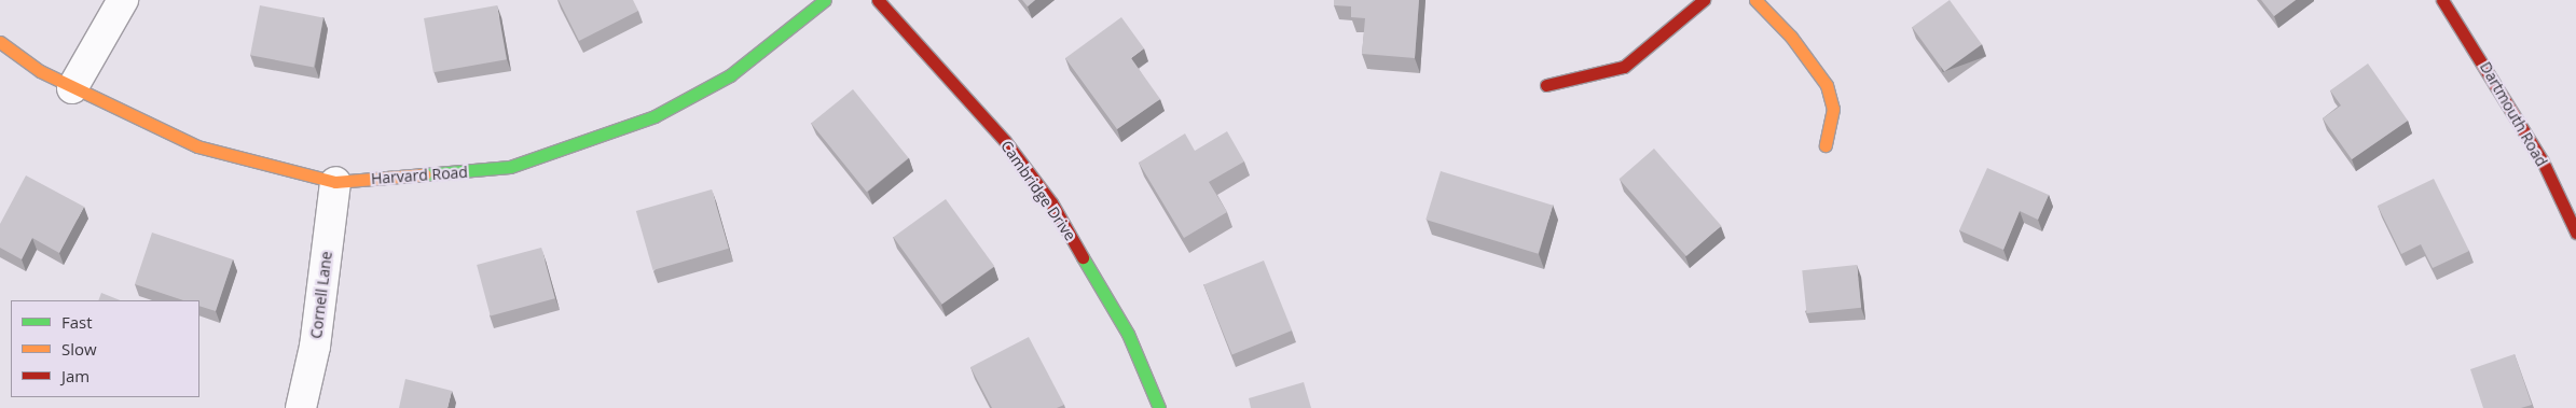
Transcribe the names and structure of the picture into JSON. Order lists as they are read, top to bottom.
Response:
{
  "streets": {
    "street": [
      "Dartmouth Road",
      "Harvard Road",
      "Cambridge Drive",
      "Cornell Lane"
    ]
  },
  "crossings": [
    ["Harvard Road", "Cornell Lane"]
  ],
  "legend": ["Fast", "Slow", "Jam"]
}
